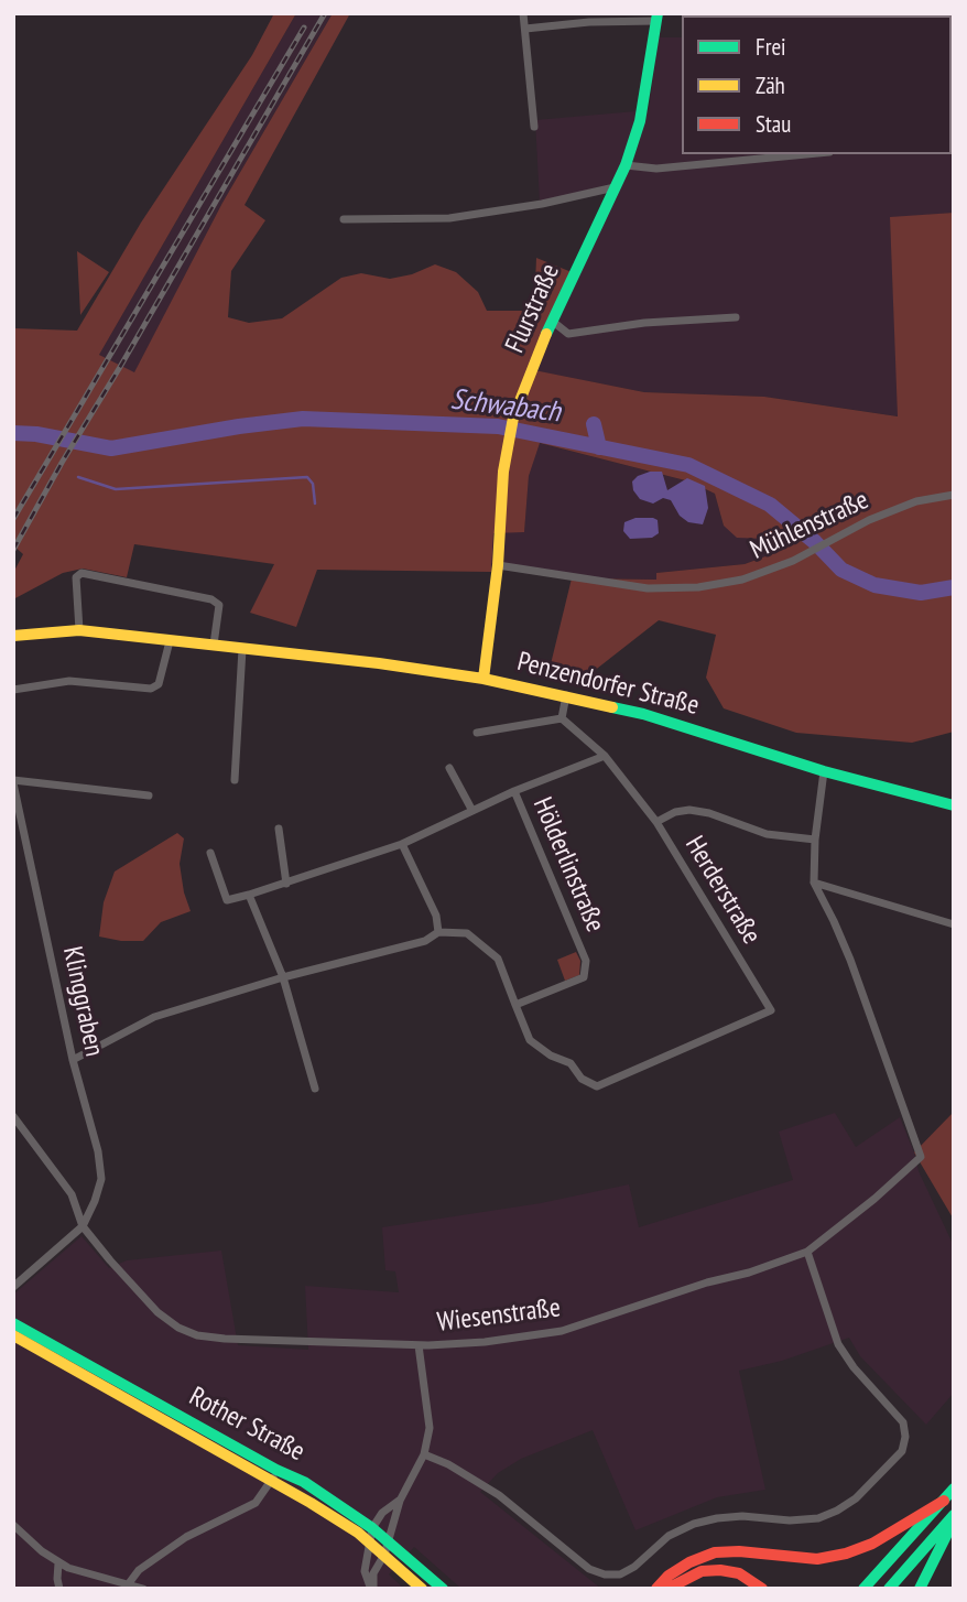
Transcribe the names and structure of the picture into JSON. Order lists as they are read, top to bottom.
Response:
{
  "streets": {
    "main road": ["Flurstraße", "Penzendorfer Straße", "Rother Straße"],
    "street": [
      "Mühlenstraße",
      "Hölderlinstraße",
      "Herderstraße",
      "Klinggraben",
      "Wiesenstraße"
    ]
  },
  "crossings": [
    ["Flurstraße", "Mühlenstraße"],
    ["Flurstraße", "Penzendorfer Straße"],
    ["Hölderlinstraße", "Herderstraße"],
    ["Klinggraben", "Wiesenstraße"]
  ],
  "water": ["Schwabach"],
  "legend": ["Frei", "Zäh", "Stau"]
}
